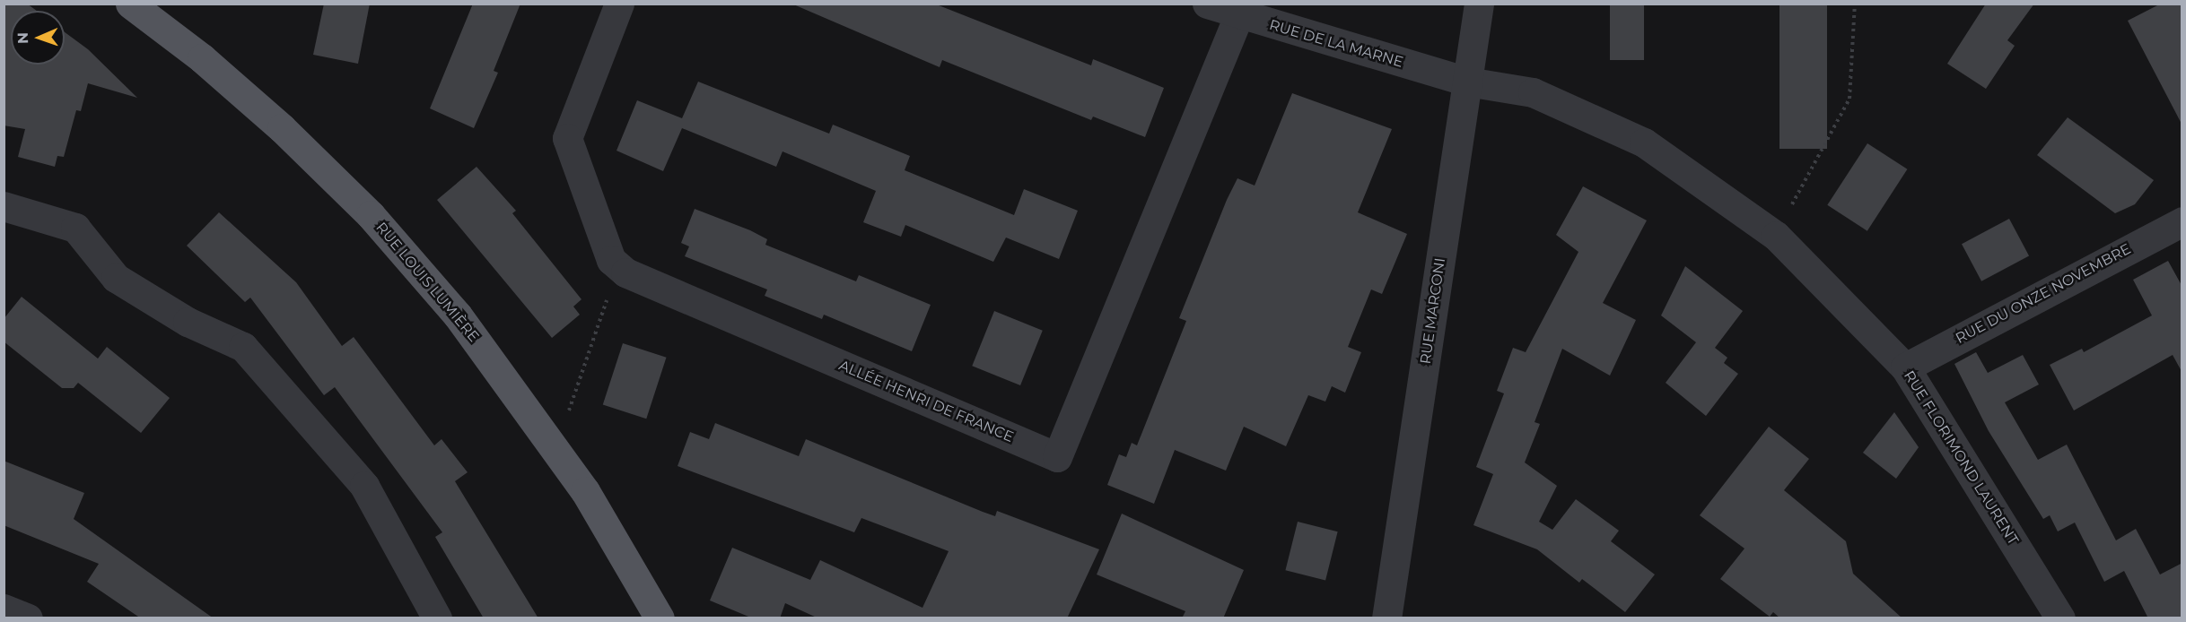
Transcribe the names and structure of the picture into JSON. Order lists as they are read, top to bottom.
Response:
{
  "streets": {
    "main road": ["RUE LOUIS LUMIÈRE"],
    "street": [
      "RUE DE LA MARNE",
      "RUE DU ONZE NOVEMBRE",
      "RUE MARCONI",
      "ALLÉE HENRI DE FRANCE",
      "RUE FLORIMOND LAURENT"
    ]
  },
  "crossings": [
    ["RUE DE LA MARNE", "RUE MARCONI"],
    ["RUE DE LA MARNE", "ALLÉE HENRI DE FRANCE"],
    ["RUE DE LA MARNE", "RUE FLORIMOND LAURENT"],
    ["RUE DU ONZE NOVEMBRE", "RUE FLORIMOND LAURENT"],
    ["RUE MARCONI", "RUE FLORIMOND LAURENT"]
  ],
  "north": "left"
}
